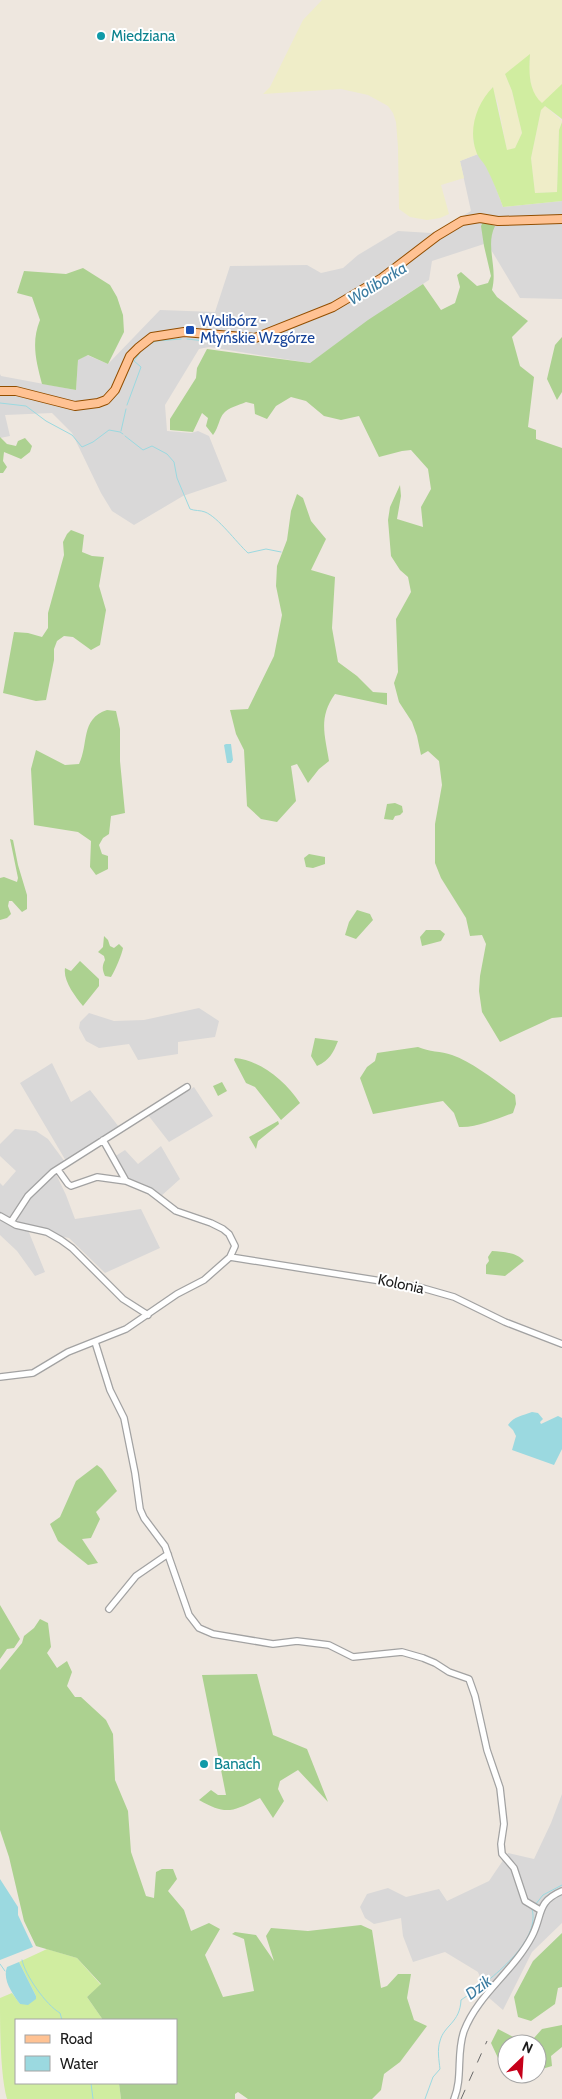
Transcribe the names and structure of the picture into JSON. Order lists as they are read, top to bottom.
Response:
{
  "streets": {
    "street": ["Kolonia"]
  },
  "water": ["Woliborka", "Dzik"],
  "places": {
    "other": ["Miedziana", "Banach"],
    "transit": ["Wolibórz - Młyńskie Wzgórze"]
  },
  "legend": ["Road", "Water"],
  "north": "top right"
}
